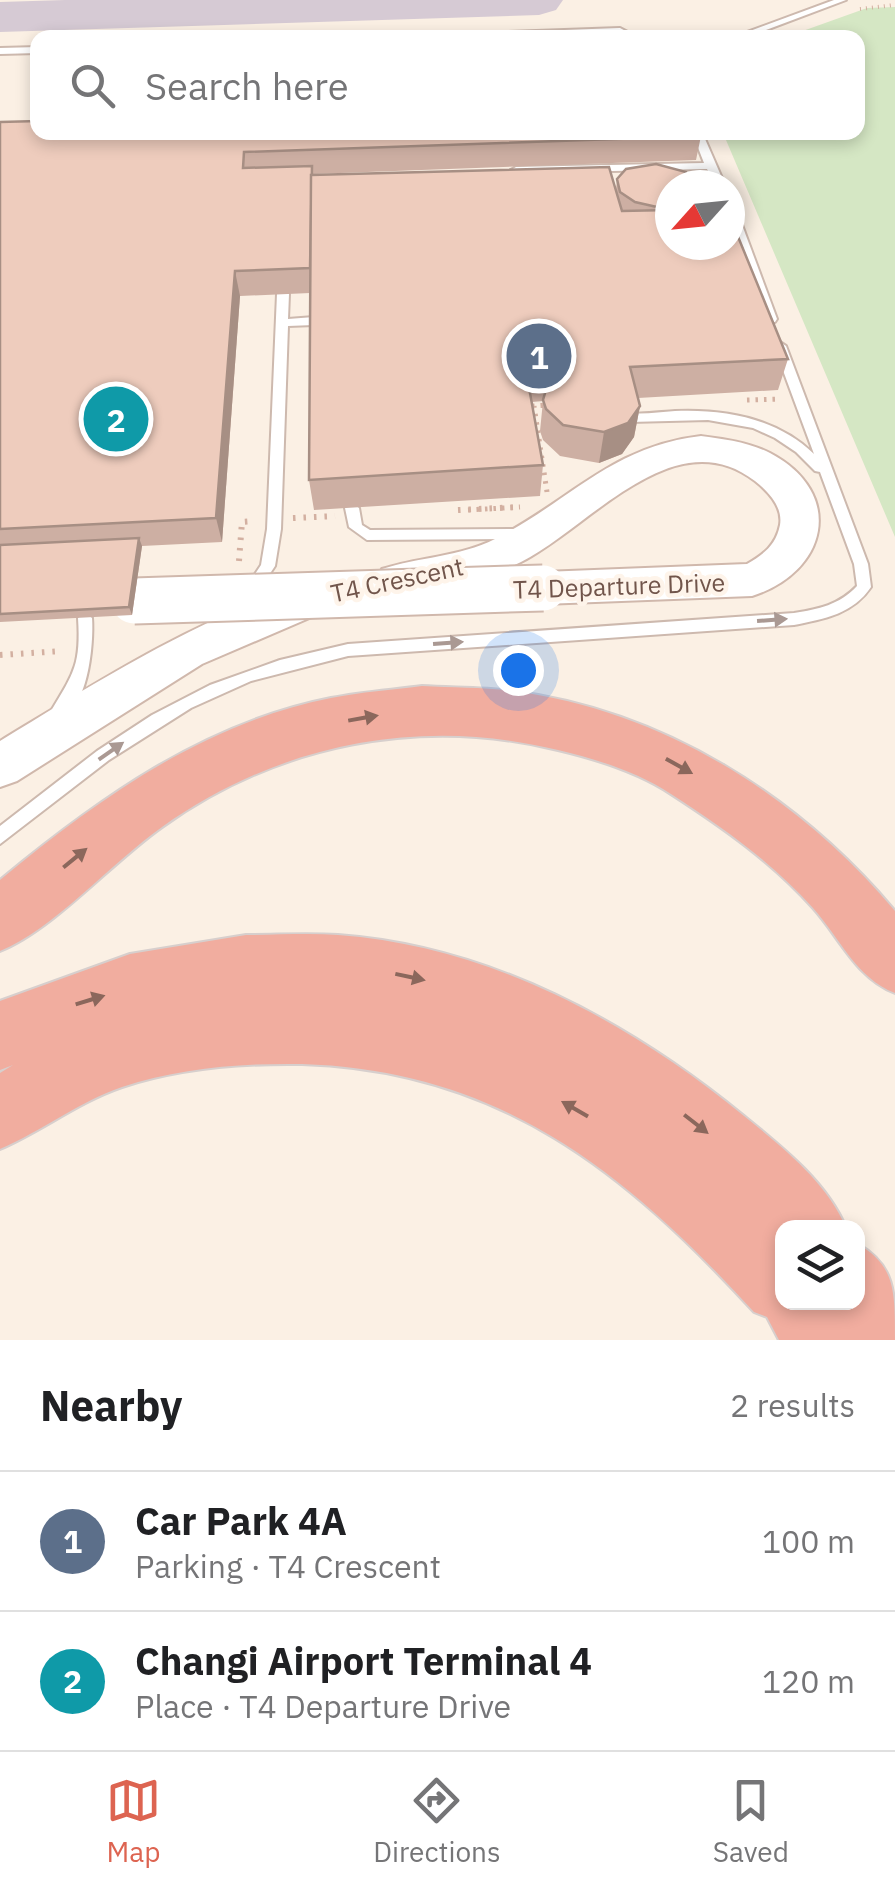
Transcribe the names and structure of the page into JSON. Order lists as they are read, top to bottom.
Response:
{
  "streets": {
    "main road": ["T4 Crescent", "T4 Departure Drive"]
  },
  "crossings": [
    ["T4 Crescent", "T4 Departure Drive"]
  ],
  "north": "bottom left",
  "page": {
    "search": "Search here",
    "pins": ["1", "2"],
    "heading": ["Nearby", "2 results"],
    "list": [
      {
        "mark": "1",
        "name": "Car Park 4A",
        "note": "Parking · T4 Crescent",
        "value": "100 m"
      },
      {
        "mark": "2",
        "name": "Changi Airport Terminal 4",
        "note": "Place · T4 Departure Drive",
        "value": "120 m"
      }
    ],
    "nav": ["Map", "Directions", "Saved"]
  }
}
